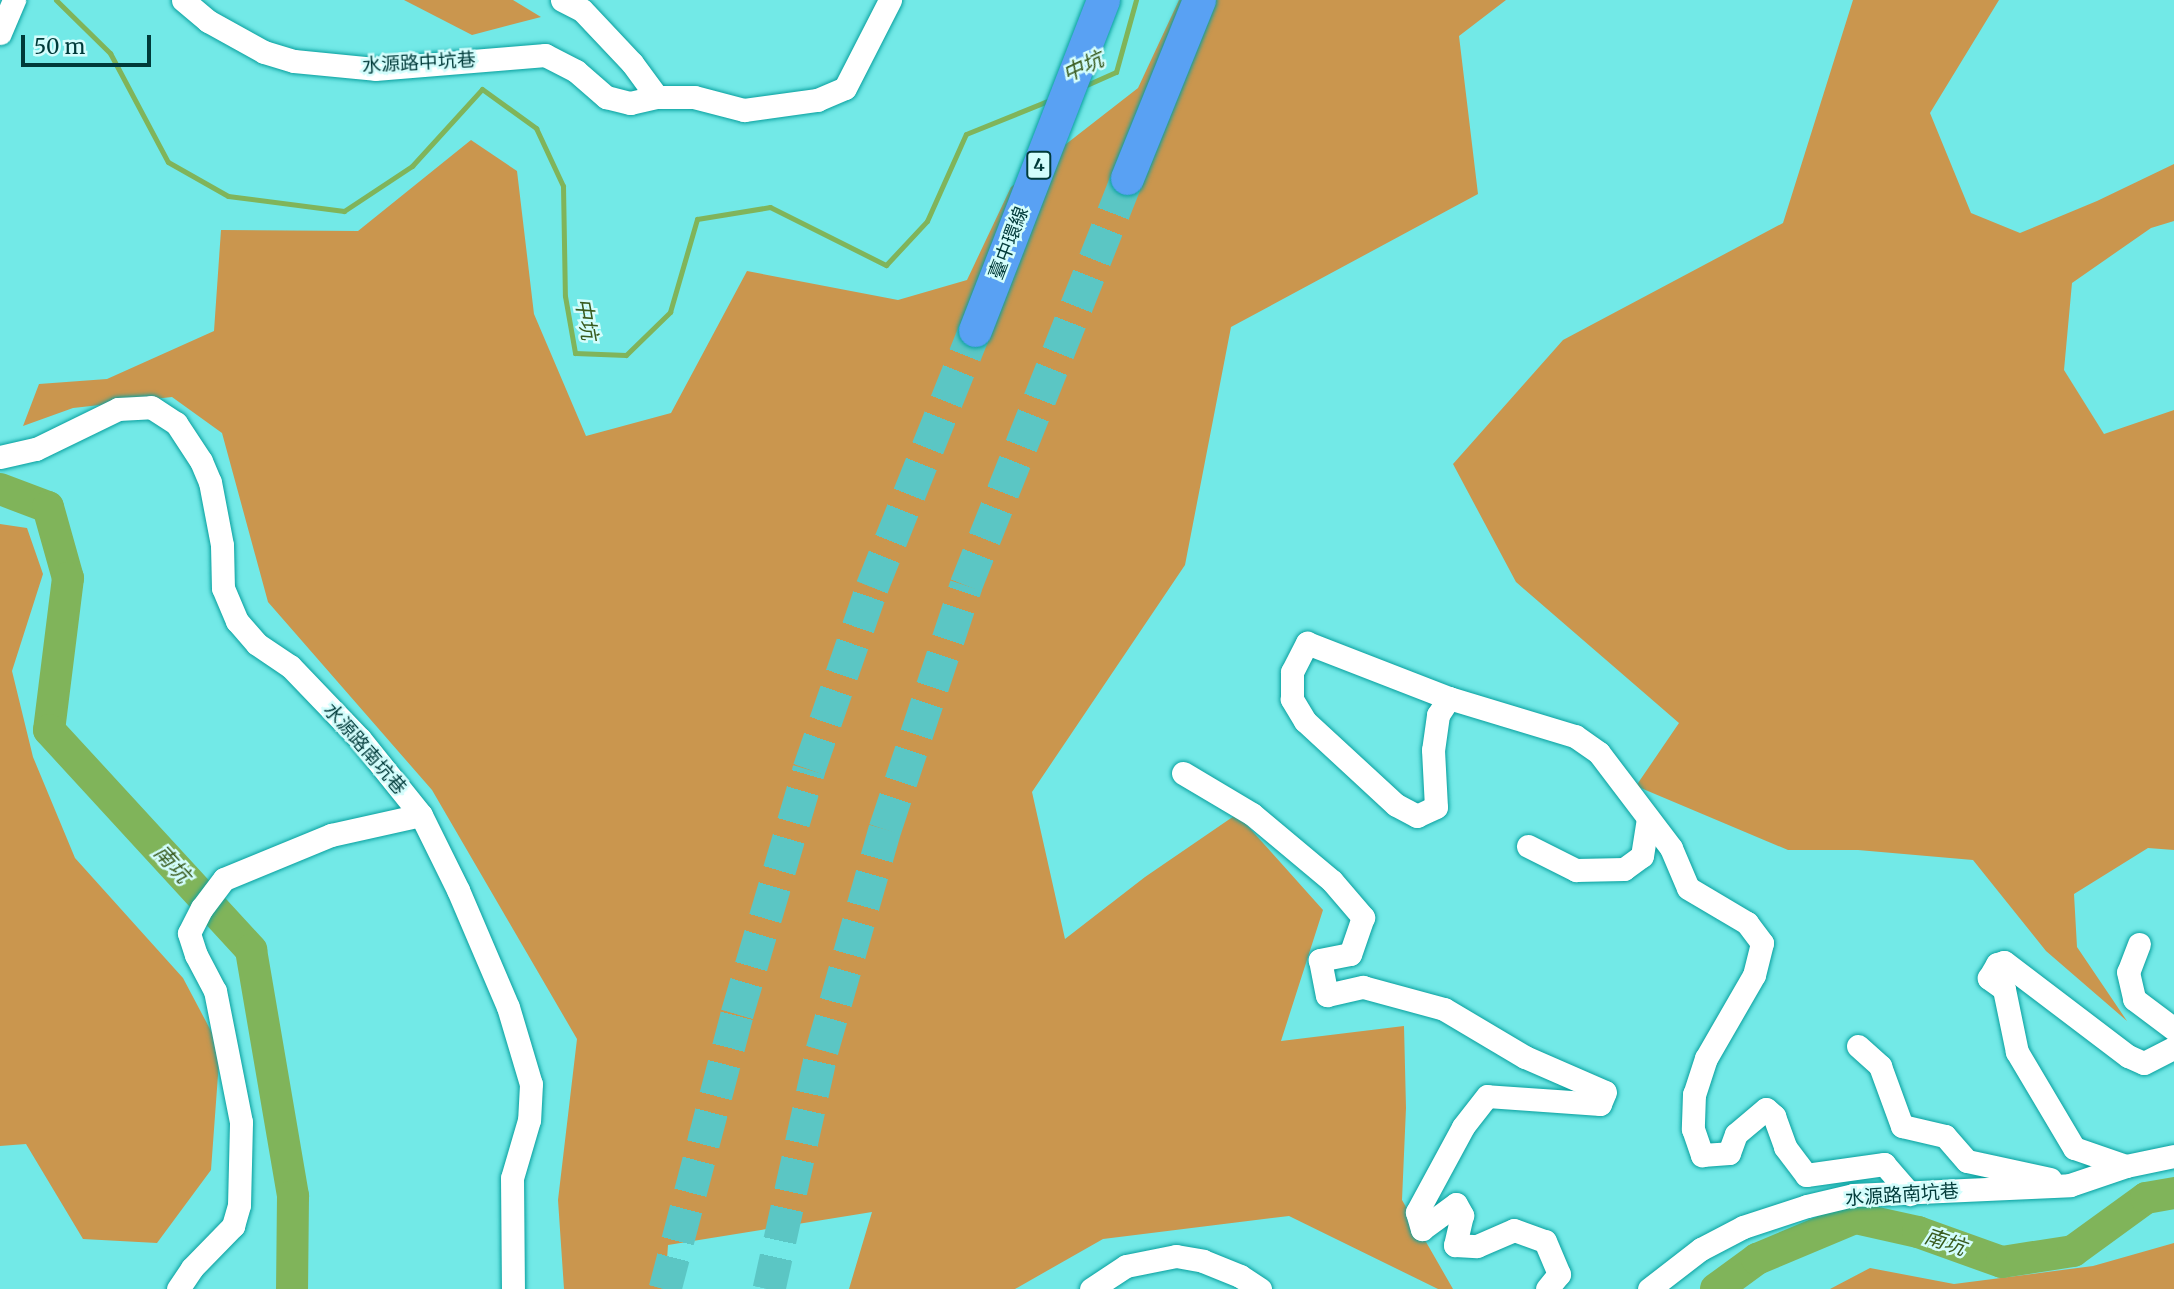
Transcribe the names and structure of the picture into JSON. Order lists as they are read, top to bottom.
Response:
{
  "streets": {
    "highway": ["4", "臺中環線"],
    "street": ["水源路中坑巷", "水源路南坑巷"]
  },
  "water": ["中坑", "南坑"],
  "scale_bar": "50 m"
}
